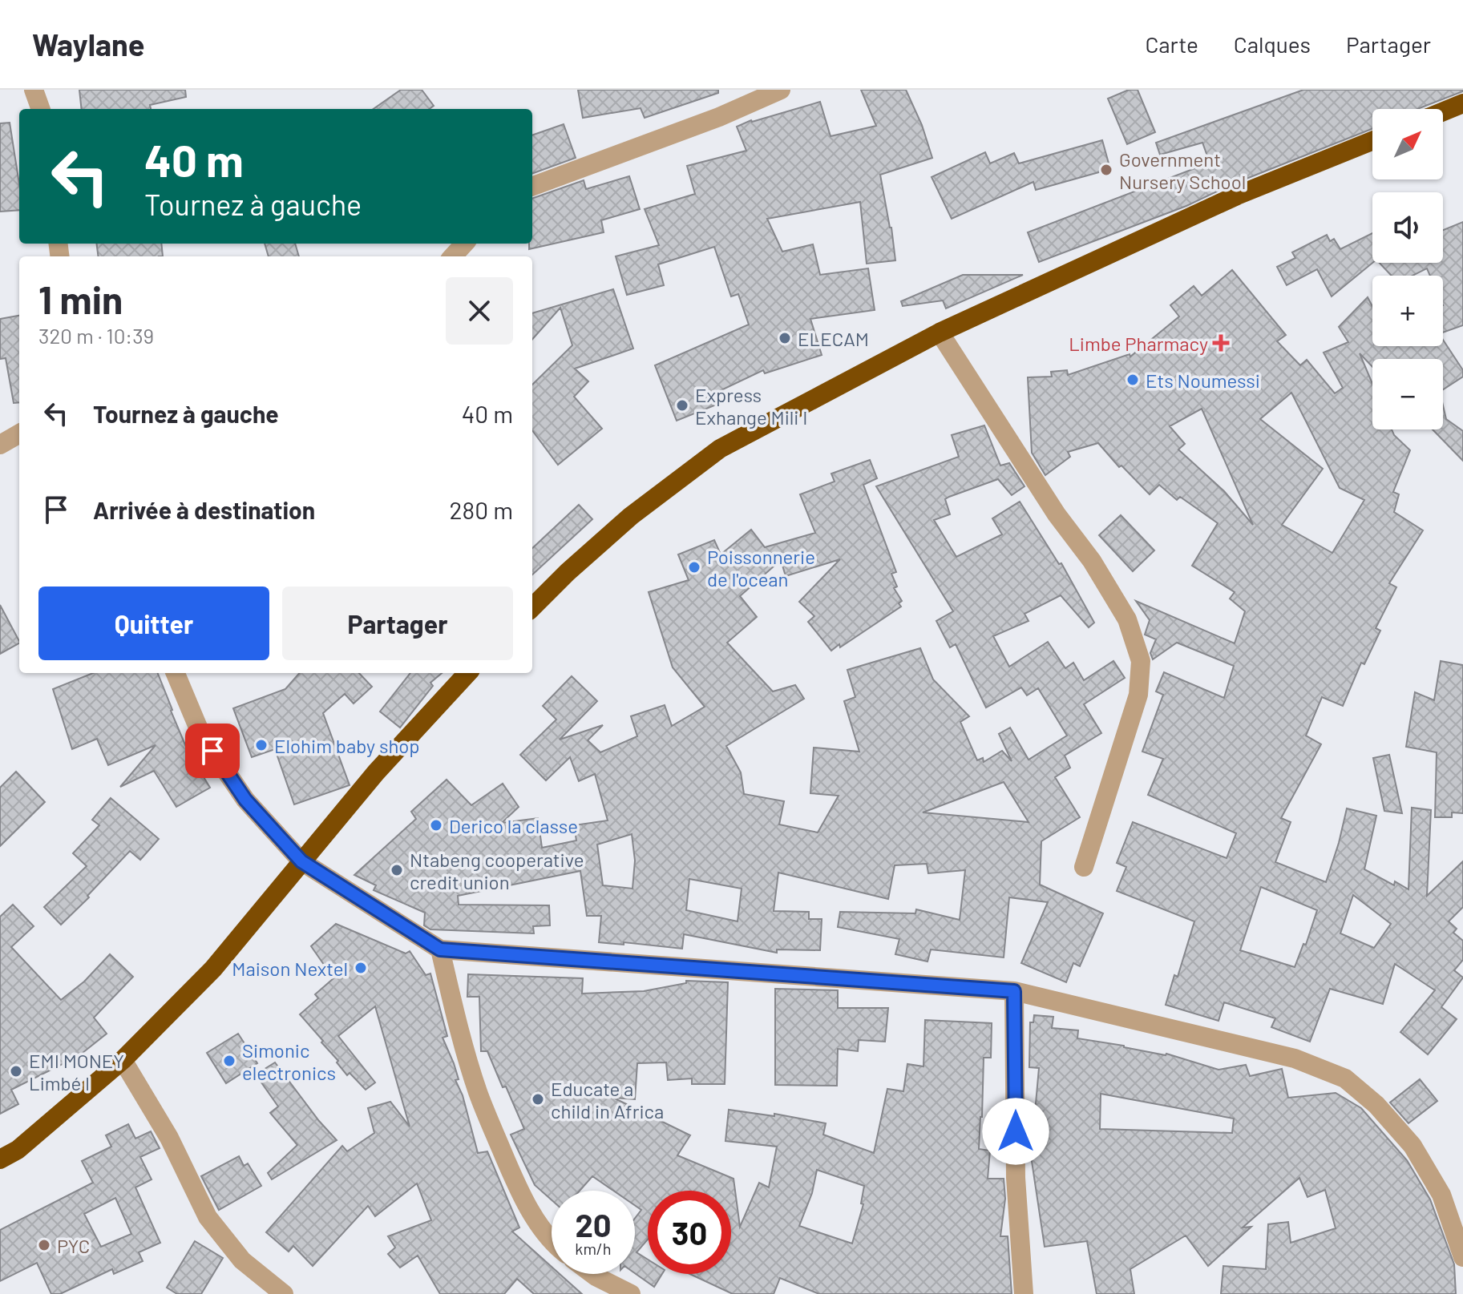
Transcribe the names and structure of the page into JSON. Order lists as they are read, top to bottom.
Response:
{
  "places": {
    "other": [
      "Government Nursery School",
      "ELECAM",
      "Ets Noumessi",
      "Express Exhange Mili I",
      "Poissonnerie de l'ocean",
      "Elohim baby shop",
      "Derico la classe",
      "Ntabeng cooperative credit union",
      "Maison Nextel",
      "Simonic electronics",
      "EMI MONEY Limbé I",
      "Educate a child in Africa",
      "PYC"
    ],
    "health": ["Limbe Pharmacy"]
  },
  "north": "top right",
  "page": {
    "header": "Waylane",
    "nav": ["Carte", "Calques", "Partager"],
    "map_buttons": ["+", "−"],
    "turn": ["40 m", "Tournez à gauche"],
    "heading": ["1 min", "320 m · 10:39"],
    "list": [
      {
        "name": "Tournez à gauche",
        "value": "40 m"
      },
      {
        "name": "Arrivée à destination",
        "value": "280 m"
      }
    ],
    "buttons": ["Quitter", "Partager"],
    "speed": "20 km/h",
    "limit": "30"
  }
}
